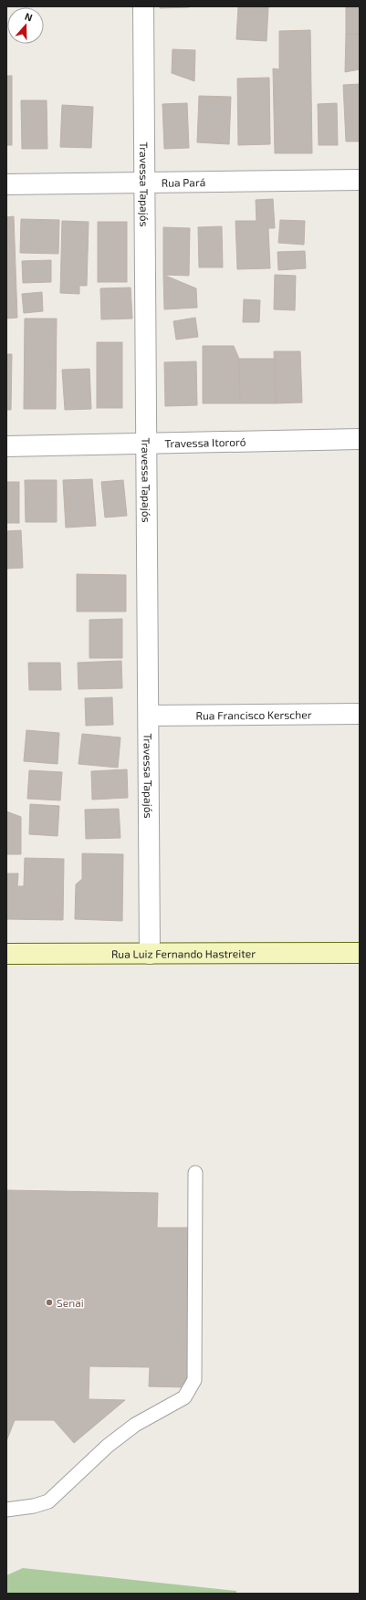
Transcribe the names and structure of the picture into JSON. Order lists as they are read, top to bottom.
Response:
{
  "streets": {
    "street": [
      "Rua Pará",
      "Travessa Tapajós",
      "Travessa Itororó",
      "Rua Francisco Kerscher",
      "Rua Luiz Fernando Hastreiter"
    ]
  },
  "crossings": [
    ["Rua Pará", "Travessa Tapajós"],
    ["Travessa Tapajós", "Travessa Itororó"],
    ["Travessa Tapajós", "Rua Francisco Kerscher"],
    ["Travessa Tapajós", "Rua Luiz Fernando Hastreiter"]
  ],
  "places": ["Senai"],
  "north": "top"
}
